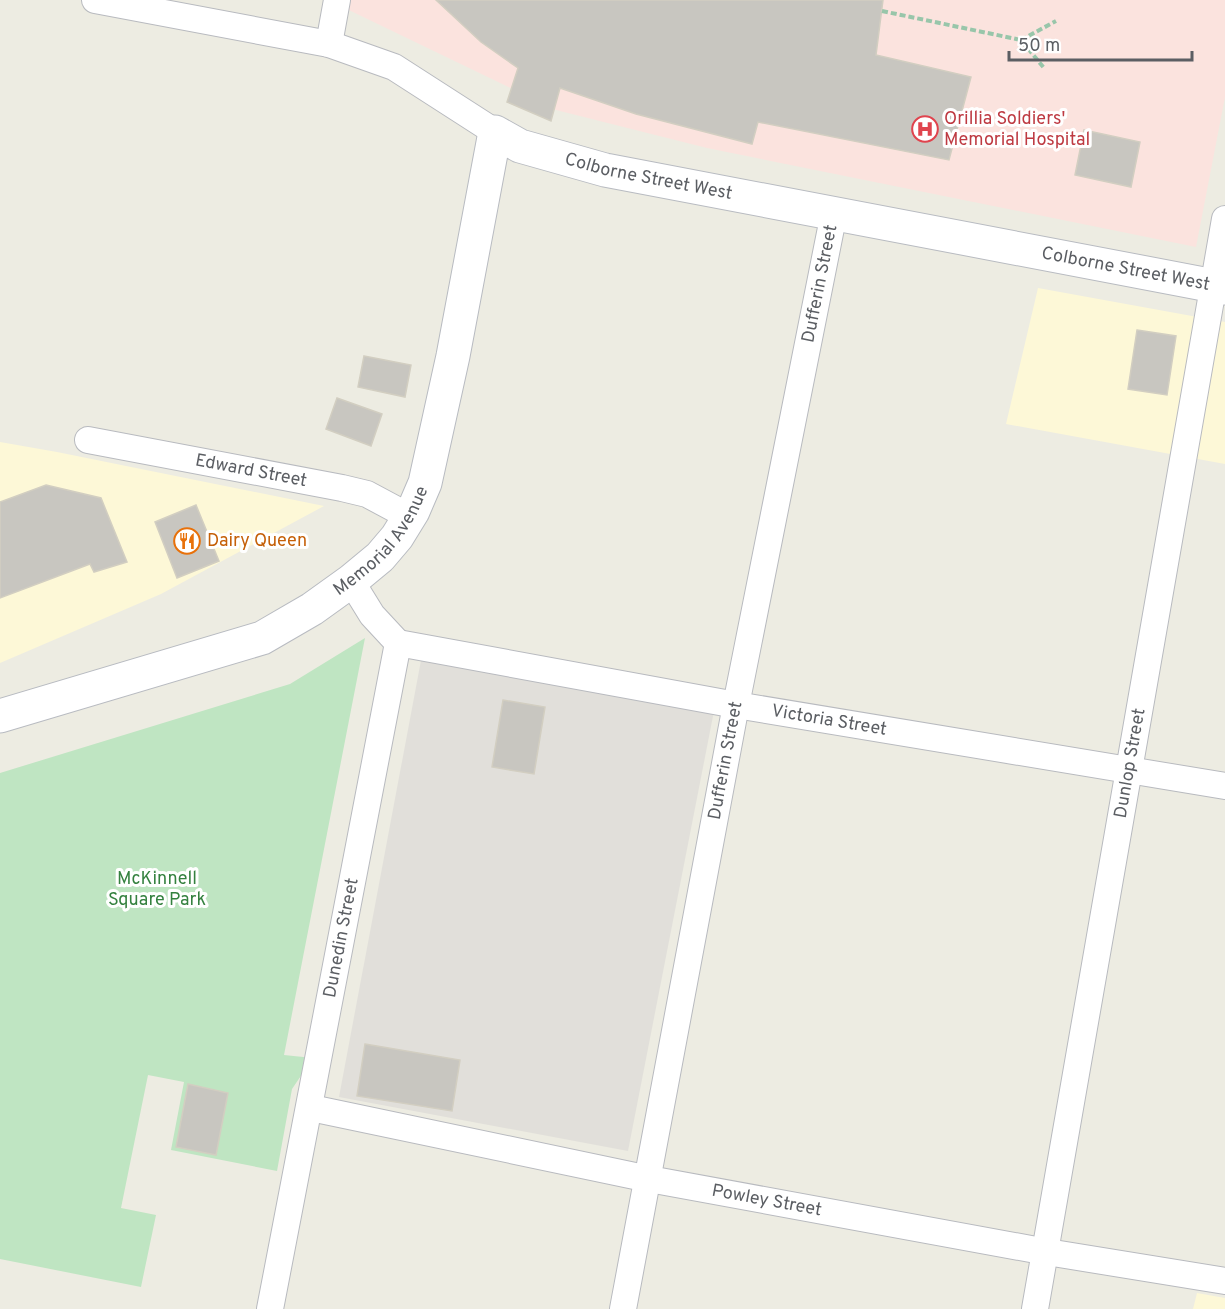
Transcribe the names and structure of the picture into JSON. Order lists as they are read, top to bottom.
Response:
{
  "streets": {
    "main road": ["Colborne Street West", "Memorial Avenue"],
    "street": [
      "Dufferin Street",
      "Edward Street",
      "Victoria Street",
      "Dunlop Street",
      "Dunedin Street",
      "Powley Street"
    ]
  },
  "crossings": [
    ["Colborne Street West", "Dufferin Street"],
    ["Colborne Street West", "Memorial Avenue"],
    ["Colborne Street West", "Dunlop Street"],
    ["Dufferin Street", "Victoria Street"],
    ["Dufferin Street", "Powley Street"],
    ["Edward Street", "Memorial Avenue"],
    ["Victoria Street", "Dunlop Street"],
    ["Victoria Street", "Dunedin Street"],
    ["Dunlop Street", "Powley Street"],
    ["Dunedin Street", "Powley Street"]
  ],
  "parks": ["McKinnell Square Park"],
  "places": {
    "hospital": ["Orillia Soldiers' Memorial Hospital"],
    "restaurant": ["Dairy Queen"]
  },
  "scale_bar": "50 m"
}
